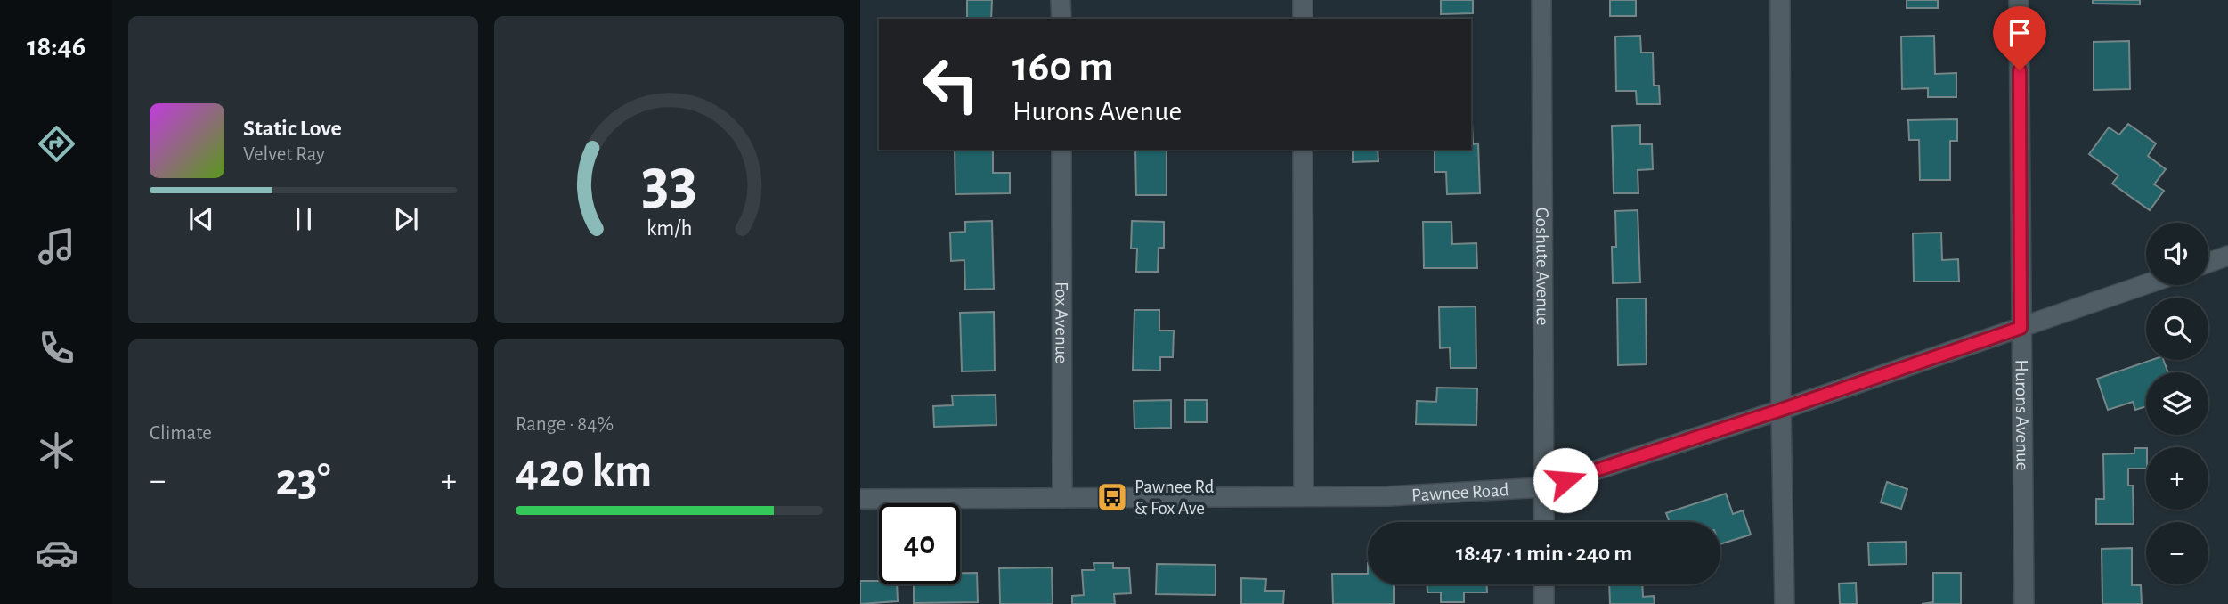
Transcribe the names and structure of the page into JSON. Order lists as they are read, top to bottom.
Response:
{
  "streets": {
    "street": [
      "Goshute Avenue",
      "Fox Avenue",
      "Hurons Avenue",
      "Pawnee Road"
    ]
  },
  "crossings": [
    ["Goshute Avenue", "Pawnee Road"],
    ["Fox Avenue", "Pawnee Road"],
    ["Hurons Avenue", "Pawnee Road"]
  ],
  "places": {
    "bus stop": ["Pawnee Rd & Fox Ave"]
  },
  "page": {
    "tabs": "18:46",
    "turn": ["160 m", "Hurons Avenue"],
    "song": ["Static Love", "Velvet Ray"],
    "map_buttons": ["+", "−"],
    "tile": [
      "Climate",
      ["Range · 84%", "420 km"]
    ],
    "heat": ["−", "23°", "+"],
    "limit": "40",
    "trip": "18:47 · 1 min · 240 m",
    "gauge": ["33", "km/h"]
  }
}
